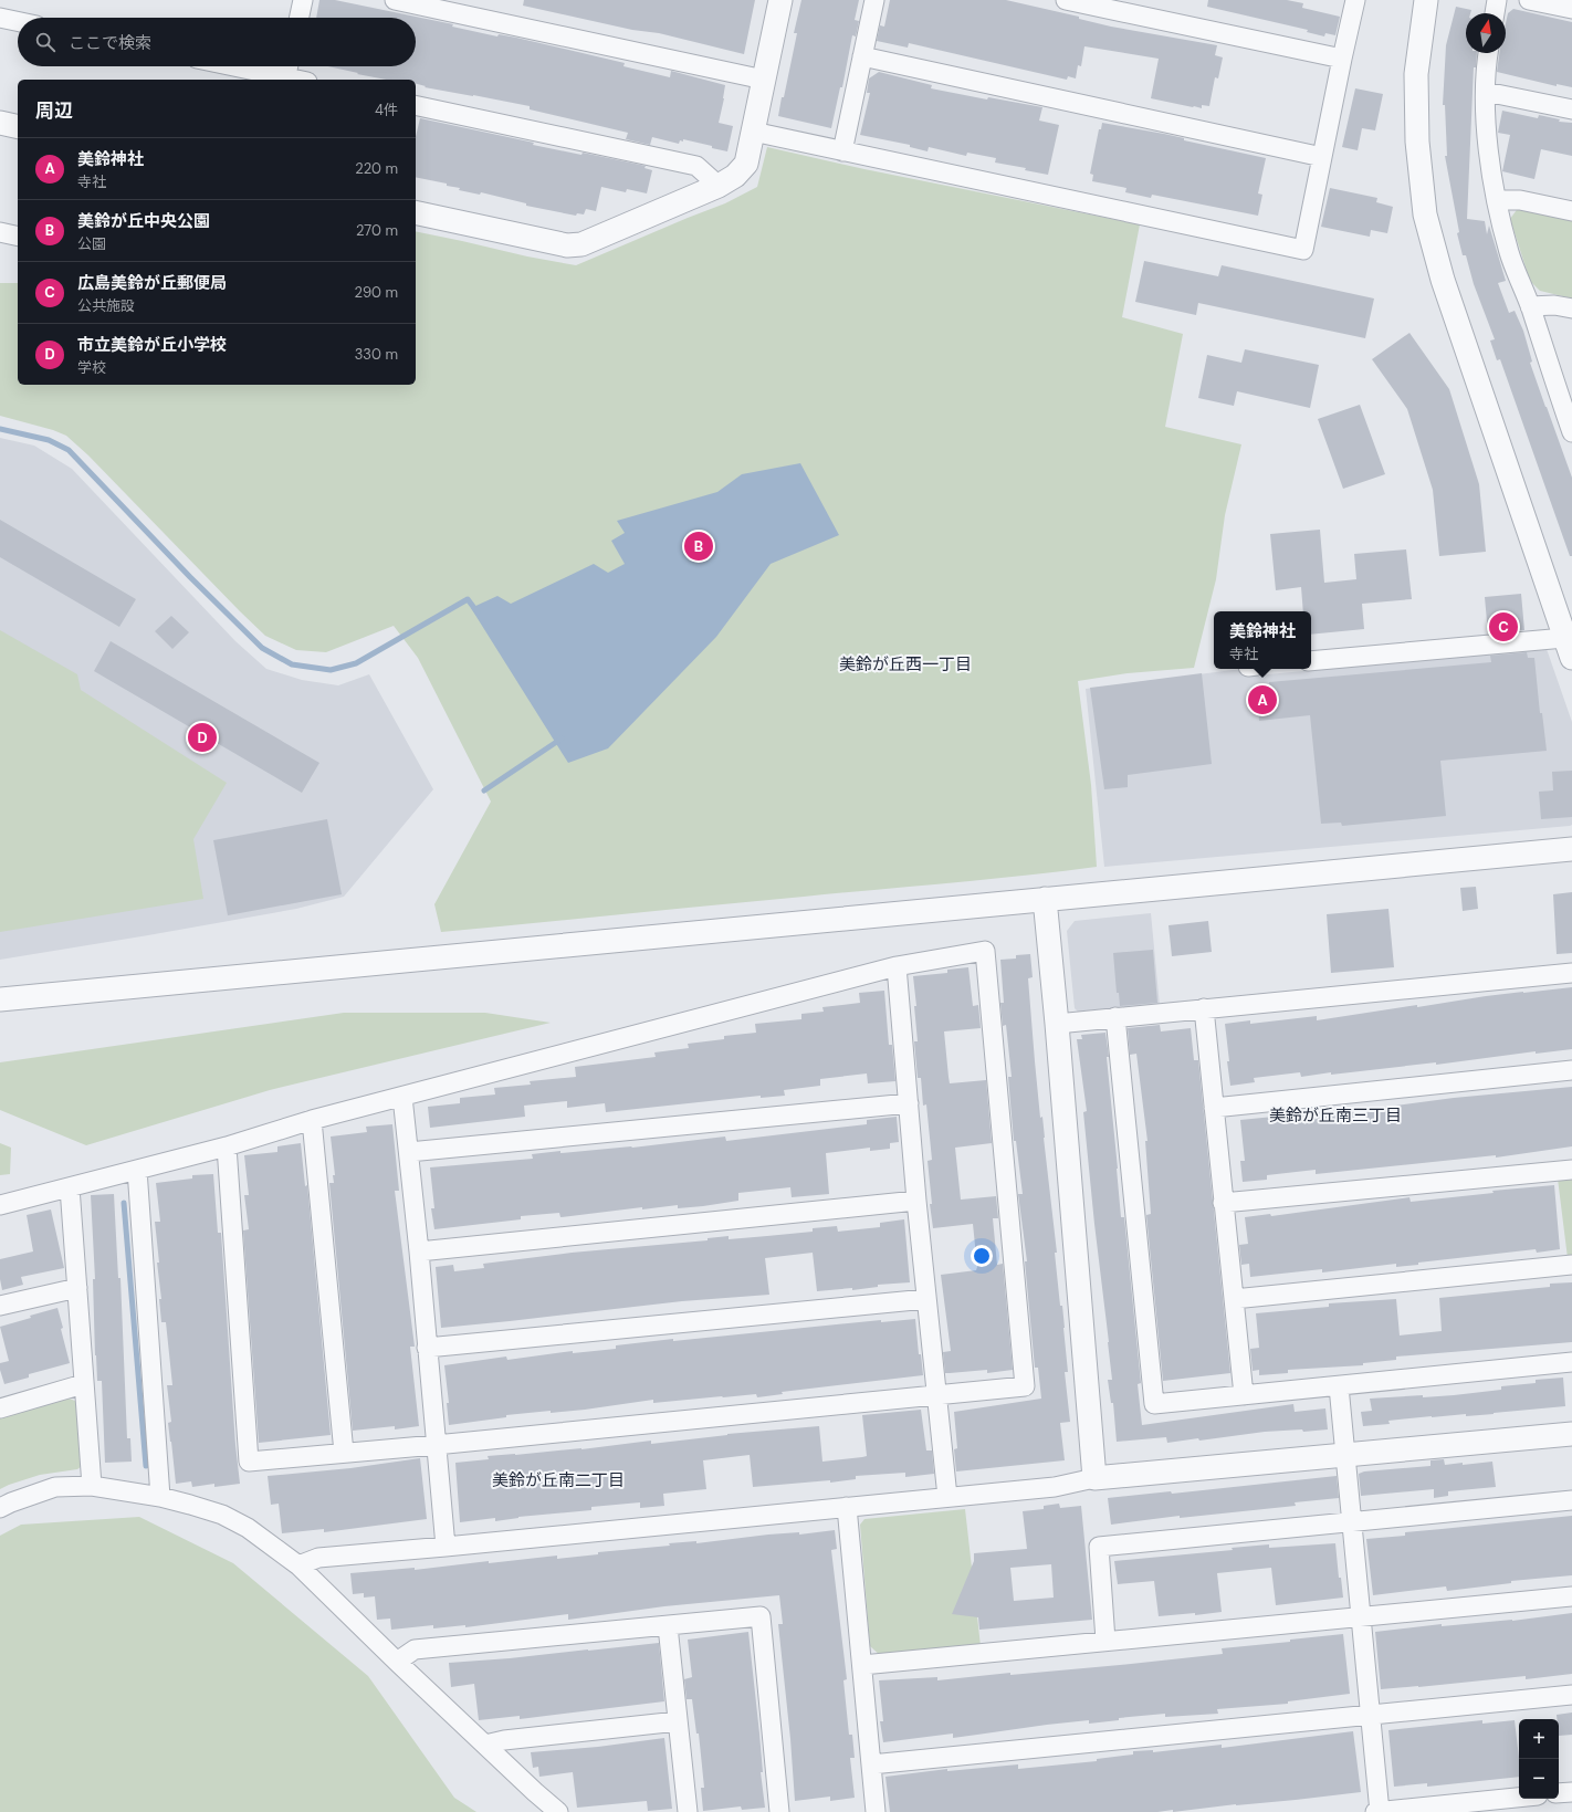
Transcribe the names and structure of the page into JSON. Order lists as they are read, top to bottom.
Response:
{
  "districts": ["美鈴が丘西一丁目", "美鈴が丘南三丁目", "美鈴が丘南二丁目"],
  "north": "top",
  "page": {
    "search": "ここで検索",
    "heading": ["周辺", "4件"],
    "list": [
      {
        "mark": "A",
        "name": "美鈴神社",
        "note": "寺社",
        "value": "220 m"
      },
      {
        "mark": "B",
        "name": "美鈴が丘中央公園",
        "note": "公園",
        "value": "270 m"
      },
      {
        "mark": "C",
        "name": "広島美鈴が丘郵便局",
        "note": "公共施設",
        "value": "290 m"
      },
      {
        "mark": "D",
        "name": "市立美鈴が丘小学校",
        "note": "学校",
        "value": "330 m"
      }
    ],
    "pins": [
      "B",
      "C",
      "A",
      "D"
    ],
    "popup": ["美鈴神社", "寺社"],
    "map_buttons": ["+", "−"]
  }
}
